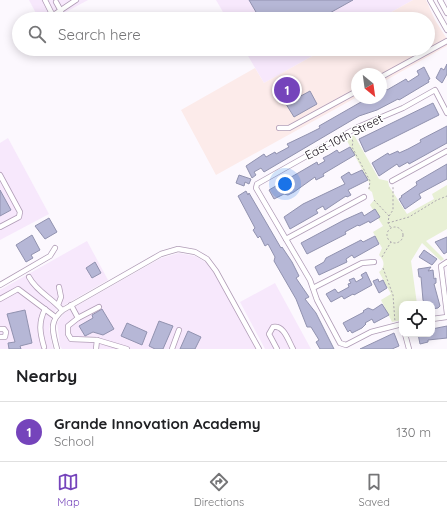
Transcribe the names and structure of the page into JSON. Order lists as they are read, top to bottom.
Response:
{
  "streets": {
    "street": ["East 10th Street"]
  },
  "north": "bottom right",
  "page": {
    "search": "Search here",
    "pins": "1",
    "heading": "Nearby",
    "list": [
      {
        "mark": "1",
        "name": "Grande Innovation Academy",
        "note": "School",
        "value": "130 m"
      }
    ],
    "nav": ["Map", "Directions", "Saved"]
  }
}
